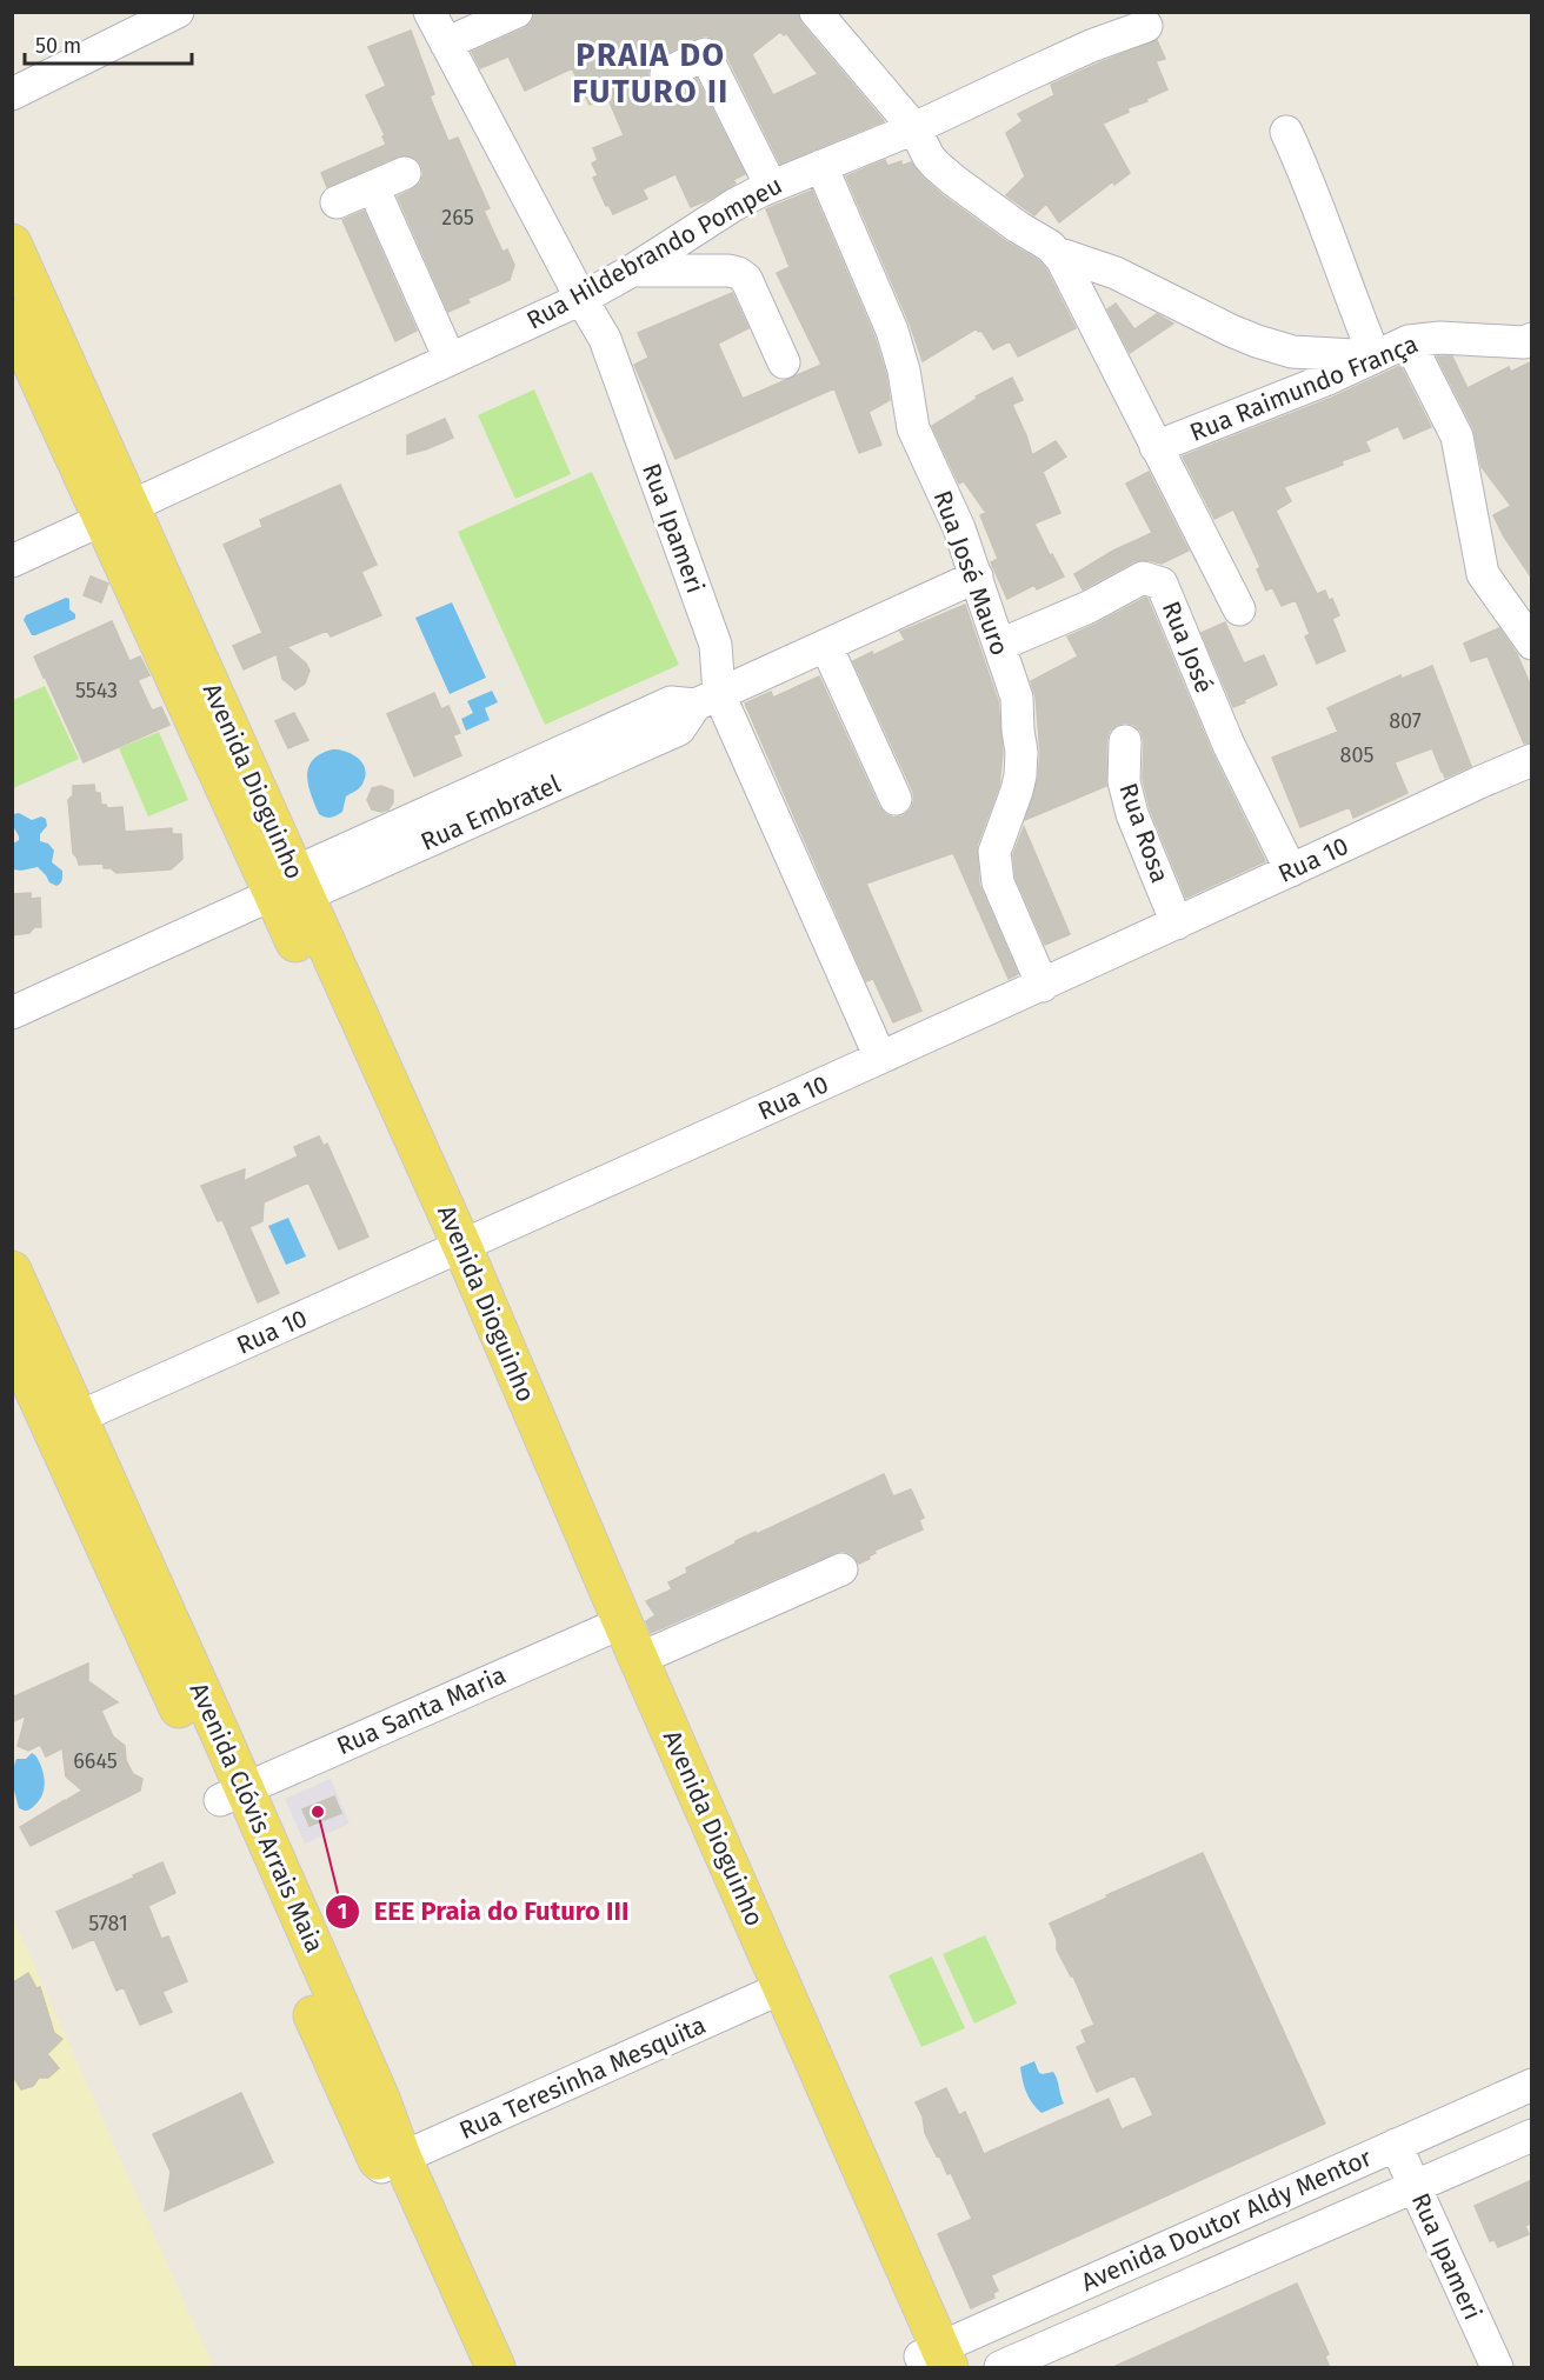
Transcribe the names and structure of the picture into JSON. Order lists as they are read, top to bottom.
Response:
{
  "streets": {
    "main road": ["Avenida Dioguinho", "Avenida Clóvis Arrais Maia"],
    "street": [
      "Rua Hildebrando Pompeu",
      "Rua Raimundo França",
      "Rua Ipameri",
      "Rua José Mauro",
      "Rua José",
      "Rua Embratel",
      "Rua Rosa",
      "Rua 10",
      "Rua Santa Maria",
      "Rua Teresinha Mesquita",
      "Avenida Doutor Aldy Mentor"
    ]
  },
  "crossings": [
    ["Rua Hildebrando Pompeu", "Rua Ipameri"],
    ["Rua Hildebrando Pompeu", "Rua José Mauro"],
    ["Rua Hildebrando Pompeu", "Avenida Dioguinho"],
    ["Rua Ipameri", "Rua Embratel"],
    ["Rua Ipameri", "Rua 10"],
    ["Rua Ipameri", "Avenida Doutor Aldy Mentor"],
    ["Rua José Mauro", "Rua José"],
    ["Rua José Mauro", "Rua Embratel"],
    ["Rua José Mauro", "Rua 10"],
    ["Rua José", "Rua 10"],
    ["Avenida Dioguinho", "Rua Embratel"],
    ["Avenida Dioguinho", "Rua 10"],
    ["Avenida Dioguinho", "Rua Santa Maria"],
    ["Avenida Dioguinho", "Rua Teresinha Mesquita"],
    ["Avenida Dioguinho", "Avenida Doutor Aldy Mentor"],
    ["Rua Rosa", "Rua 10"],
    ["Rua 10", "Avenida Clóvis Arrais Maia"],
    ["Rua Santa Maria", "Avenida Clóvis Arrais Maia"],
    ["Avenida Clóvis Arrais Maia", "Rua Teresinha Mesquita"]
  ],
  "districts": ["PRAIA DO FUTURO II"],
  "places": ["EEE Praia do Futuro III"],
  "house_numbers": [
    "265",
    "5543",
    "807",
    "805",
    "6645",
    "5781"
  ],
  "scale_bar": "50 m"
}
